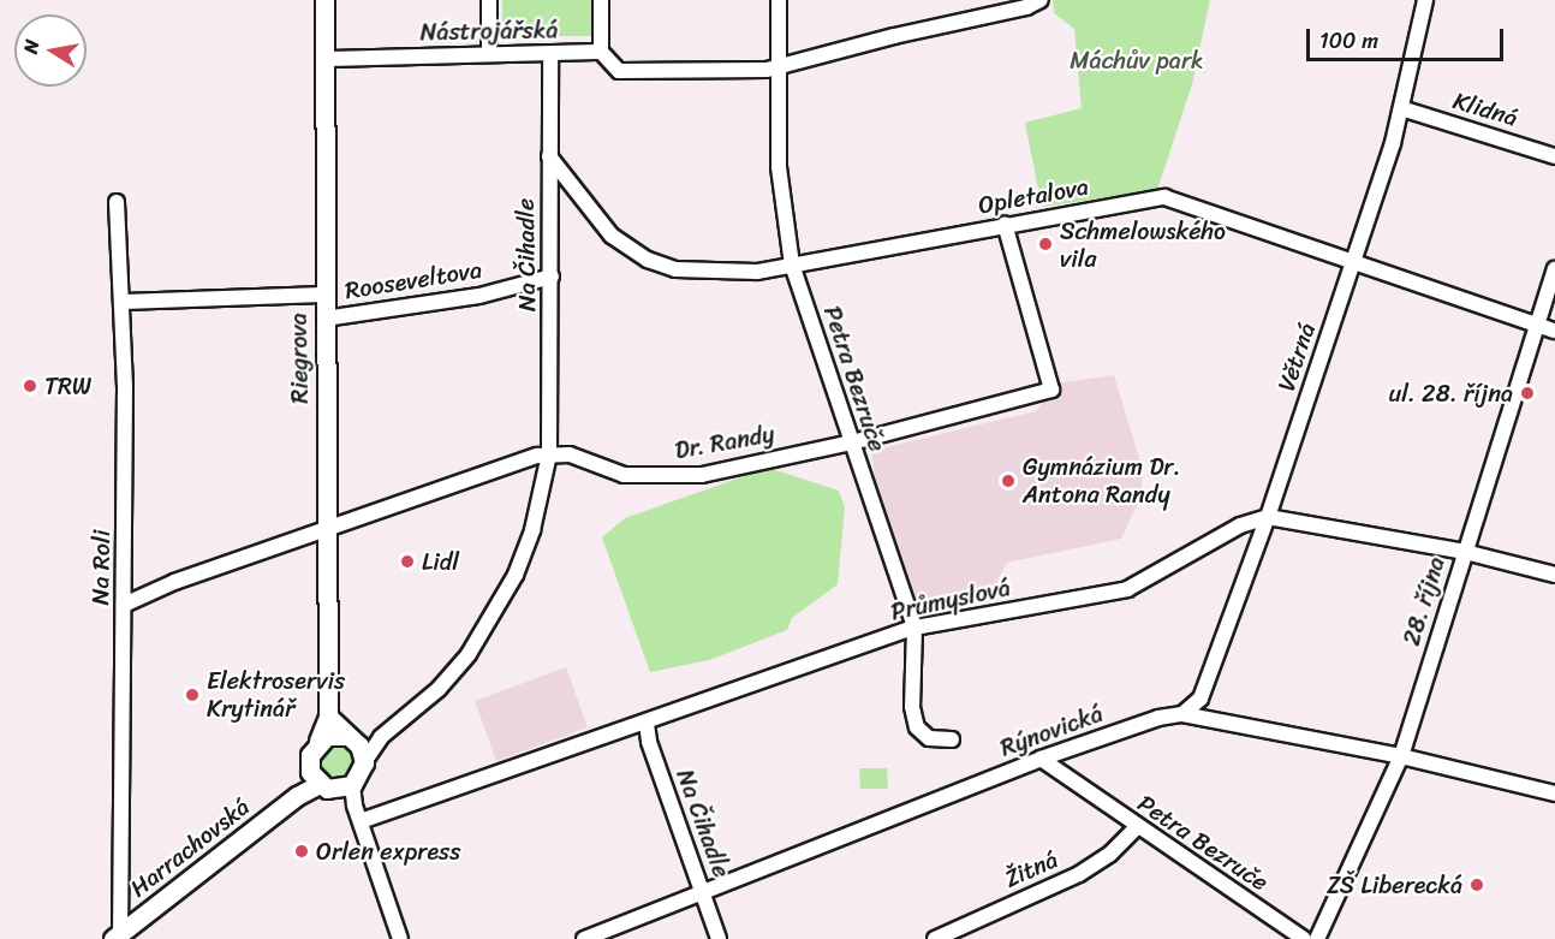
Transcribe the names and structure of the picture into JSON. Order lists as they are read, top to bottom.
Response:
{
  "streets": {
    "street": [
      "Nástrojářská",
      "Klidná",
      "Opletalova",
      "Na Čihadle",
      "Rooseveltova",
      "Větrná",
      "Riegrova",
      "Petra Bezruče",
      "Dr. Randy",
      "Na Roli",
      "Průmyslová",
      "28. října",
      "Rýnovická",
      "Harrachovská",
      "Žitná"
    ]
  },
  "crossings": [
    ["Nástrojářská", "Na Čihadle"],
    ["Nástrojářská", "Riegrova"],
    ["Klidná", "Větrná"],
    ["Opletalova", "Na Čihadle"],
    ["Opletalova", "Větrná"],
    ["Opletalova", "Petra Bezruče"],
    ["Opletalova", "Dr. Randy"],
    ["Opletalova", "28. října"],
    ["Na Čihadle", "Rooseveltova"],
    ["Na Čihadle", "Dr. Randy"],
    ["Na Čihadle", "Průmyslová"],
    ["Na Čihadle", "Rýnovická"],
    ["Rooseveltova", "Riegrova"],
    ["Rooseveltova", "Na Roli"],
    ["Větrná", "Průmyslová"],
    ["Větrná", "Rýnovická"],
    ["Riegrova", "Dr. Randy"],
    ["Riegrova", "Harrachovská"],
    ["Petra Bezruče", "Dr. Randy"],
    ["Petra Bezruče", "Průmyslová"],
    ["Petra Bezruče", "Rýnovická"],
    ["Petra Bezruče", "Žitná"],
    ["Dr. Randy", "Na Roli"],
    ["Na Roli", "Harrachovská"],
    ["Průmyslová", "28. října"],
    ["28. října", "Rýnovická"]
  ],
  "parks": ["Máchův park"],
  "places": [
    "Schmelowského vila",
    "TRW",
    "ul. 28. října",
    "Gymnázium Dr. Antona Randy",
    "Lidl",
    "Elektroservis Krytinář",
    "Orlen express",
    "ZŠ Liberecká"
  ],
  "scale_bar": "100 m",
  "north": "left"
}
